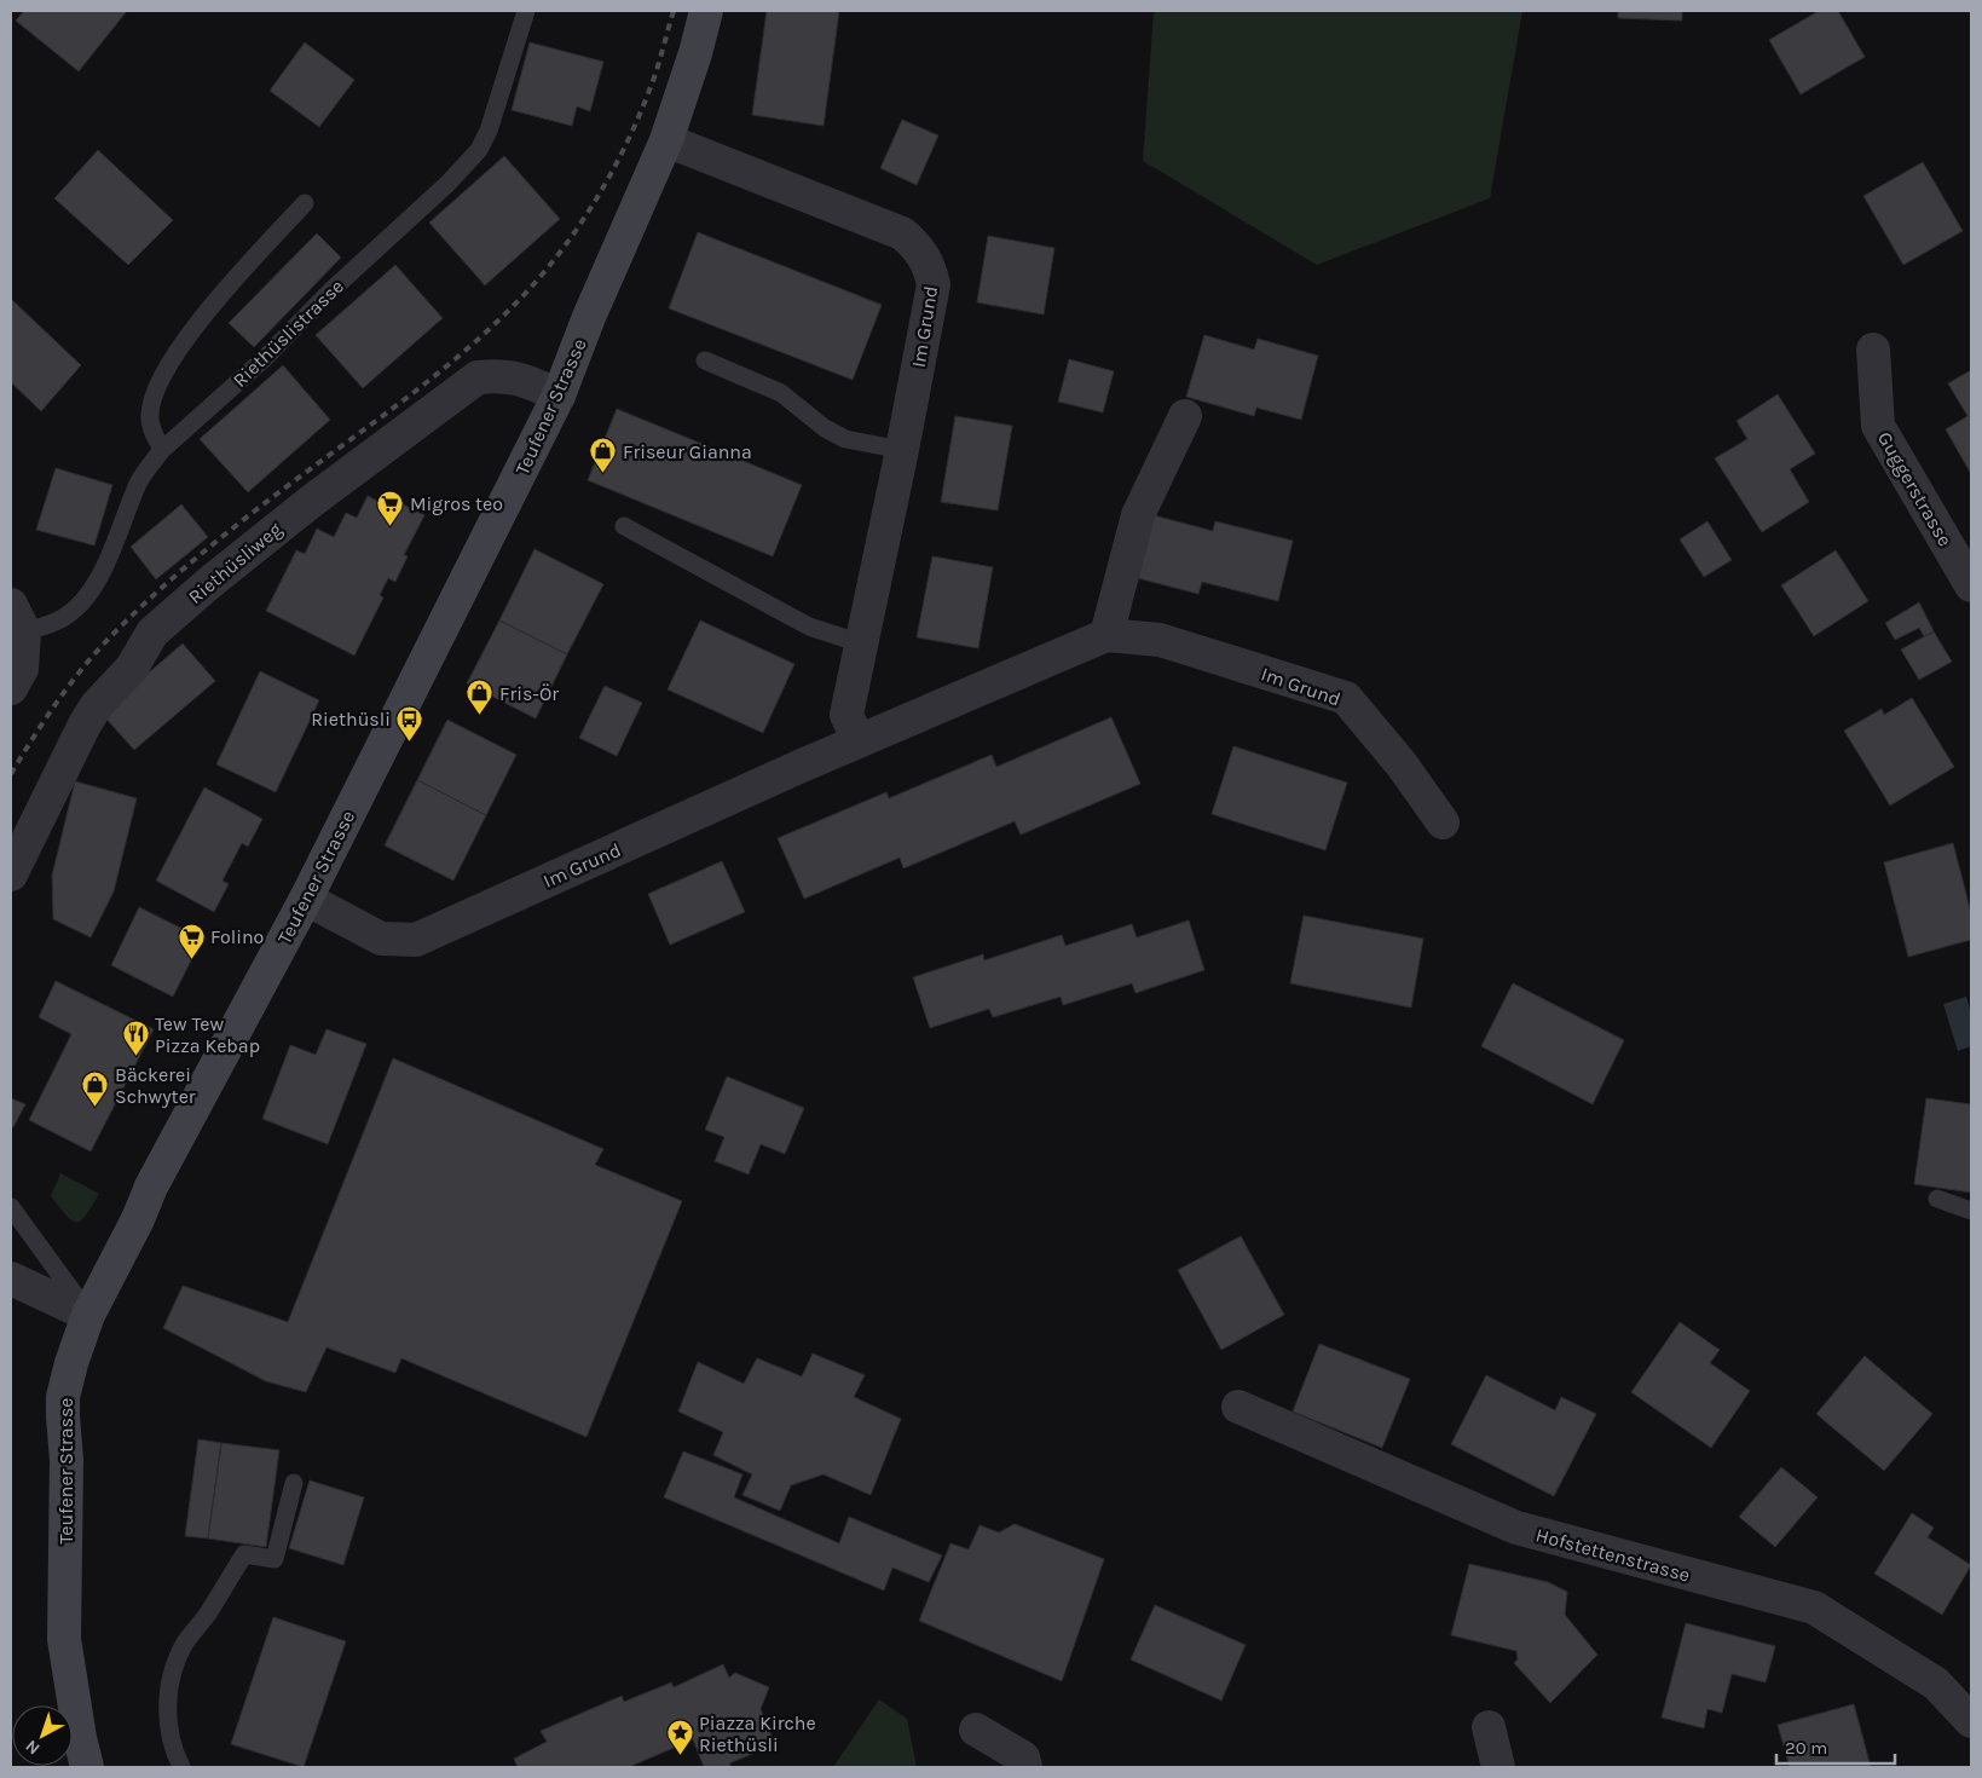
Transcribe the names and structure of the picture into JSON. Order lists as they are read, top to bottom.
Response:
{
  "streets": {
    "main road": ["Teufener Strasse"],
    "street": [
      "Im Grund",
      "Guggerstrasse",
      "Riethüsliweg",
      "Hofstettenstrasse"
    ],
    "lane": ["Riethüslistrasse"]
  },
  "crossings": [
    ["Im Grund", "Teufener Strasse"],
    ["Teufener Strasse", "Riethüsliweg"]
  ],
  "places": {
    "shop": ["Friseur Gianna", "Fris-Ör", "Bäckerei Schwyter"],
    "supermarket": ["Migros teo", "Folino"],
    "bus stop": ["Riethüsli"],
    "restaurant": ["Tew Tew Pizza Kebap"],
    "place": ["Piazza Kirche Riethüsli"]
  },
  "scale_bar": "20 m",
  "north": "bottom left"
}
